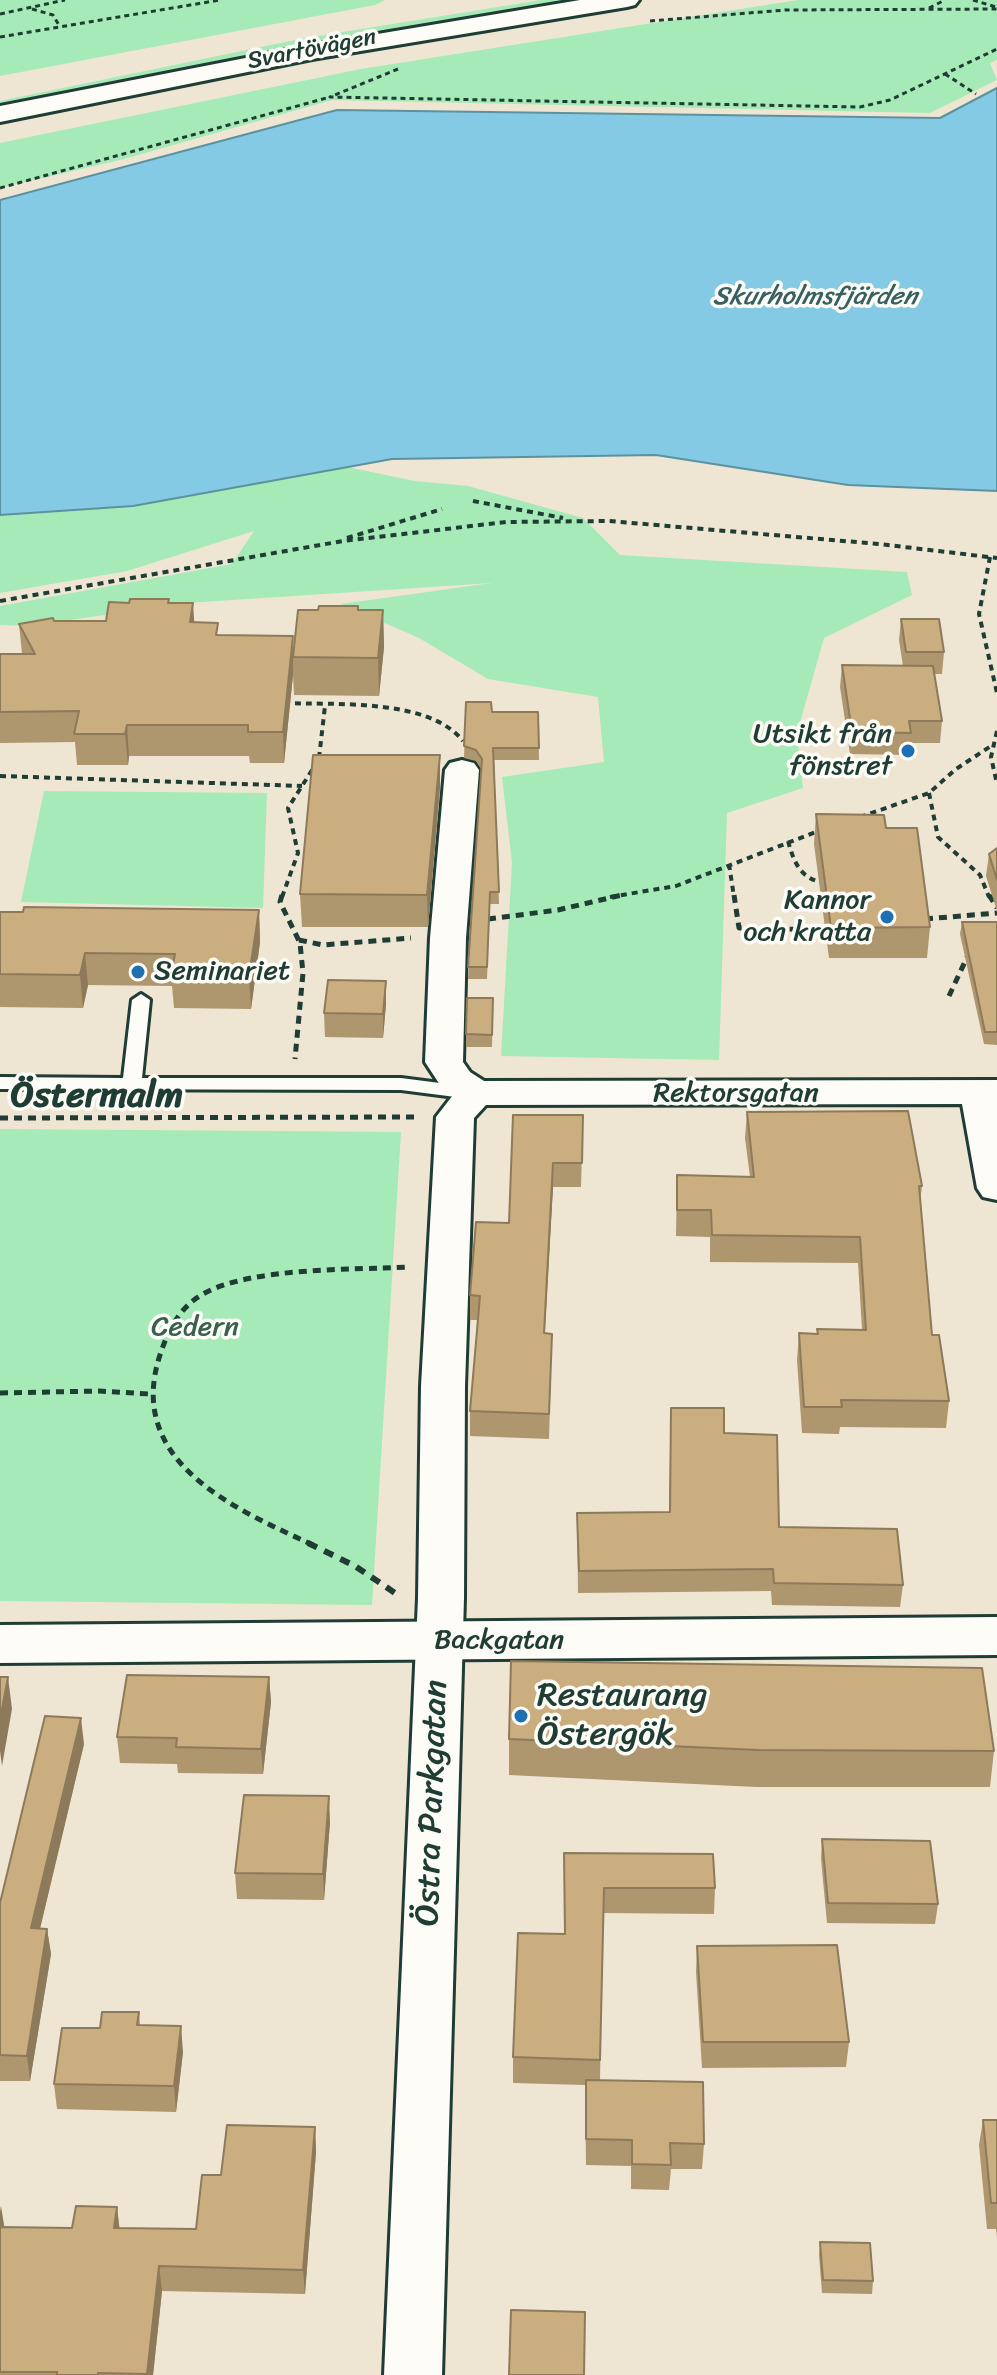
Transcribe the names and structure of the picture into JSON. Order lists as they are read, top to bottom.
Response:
{
  "streets": {
    "main road": ["Svartövägen", "Backgatan"],
    "street": ["Rektorsgatan", "Östra Parkgatan"]
  },
  "crossings": [
    ["Rektorsgatan", "Östra Parkgatan"],
    ["Backgatan", "Östra Parkgatan"]
  ],
  "districts": ["Östermalm"],
  "water": ["Skurholmsfjärden"],
  "parks": ["Cedern"],
  "places": [
    "Utsikt från fönstret",
    "Kannor och kratta",
    "Seminariet",
    "Restaurang Östergök"
  ]
}
